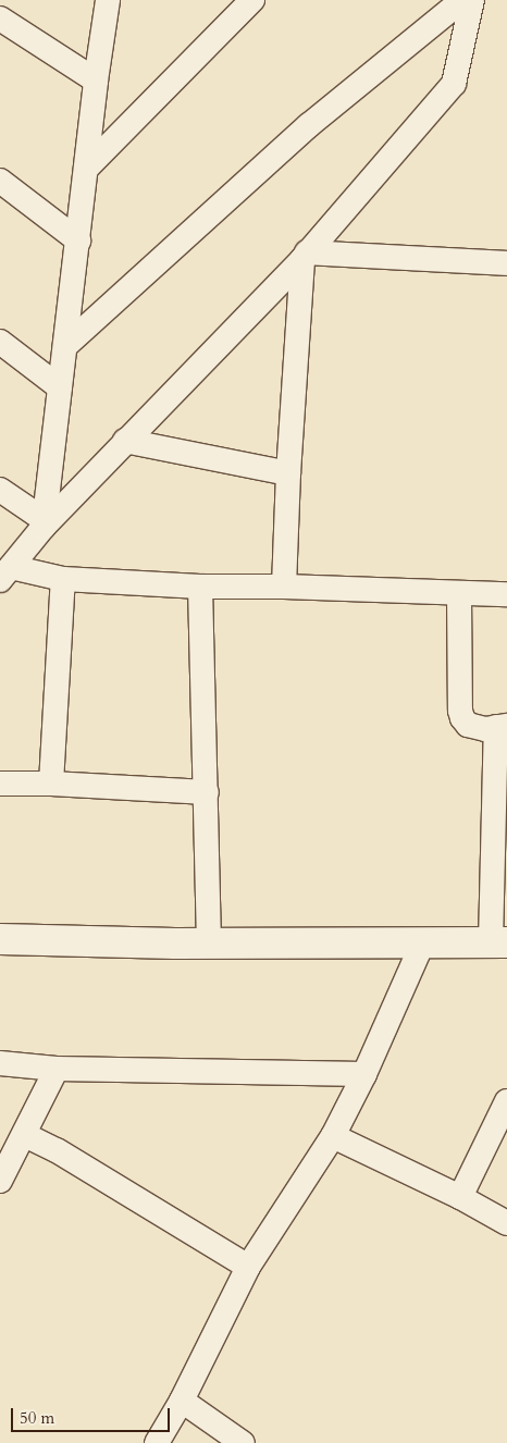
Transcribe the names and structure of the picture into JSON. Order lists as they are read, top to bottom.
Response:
{
  "scale_bar": "50 m"
}
